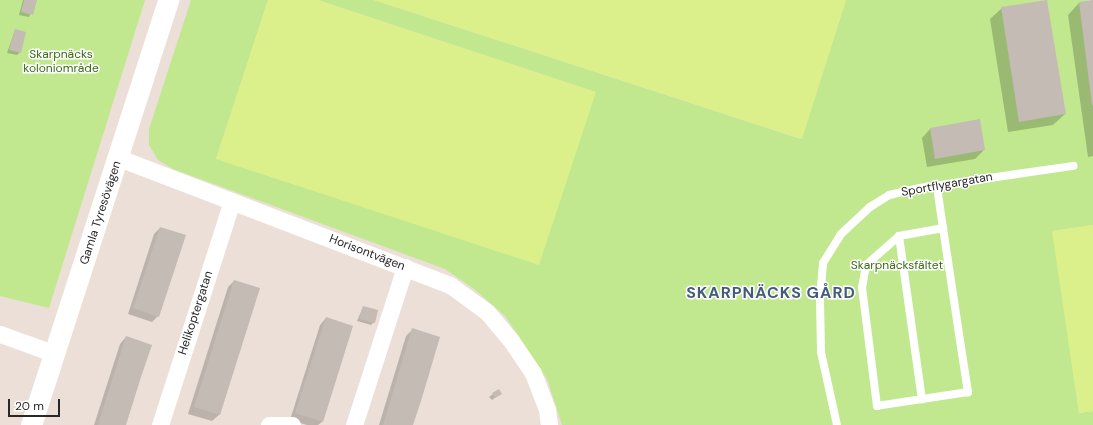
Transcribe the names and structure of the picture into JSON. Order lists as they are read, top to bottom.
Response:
{
  "streets": {
    "street": ["Gamla Tyresövägen", "Horisontvägen", "Helikoptergatan"],
    "lane": ["Sportflygargatan"]
  },
  "crossings": [
    ["Gamla Tyresövägen", "Horisontvägen"],
    ["Horisontvägen", "Helikoptergatan"]
  ],
  "districts": ["SKARPNÄCKS GÅRD"],
  "parks": ["Skarpnäcks koloniområde", "Skarpnäcksfältet"],
  "scale_bar": "20 m"
}
